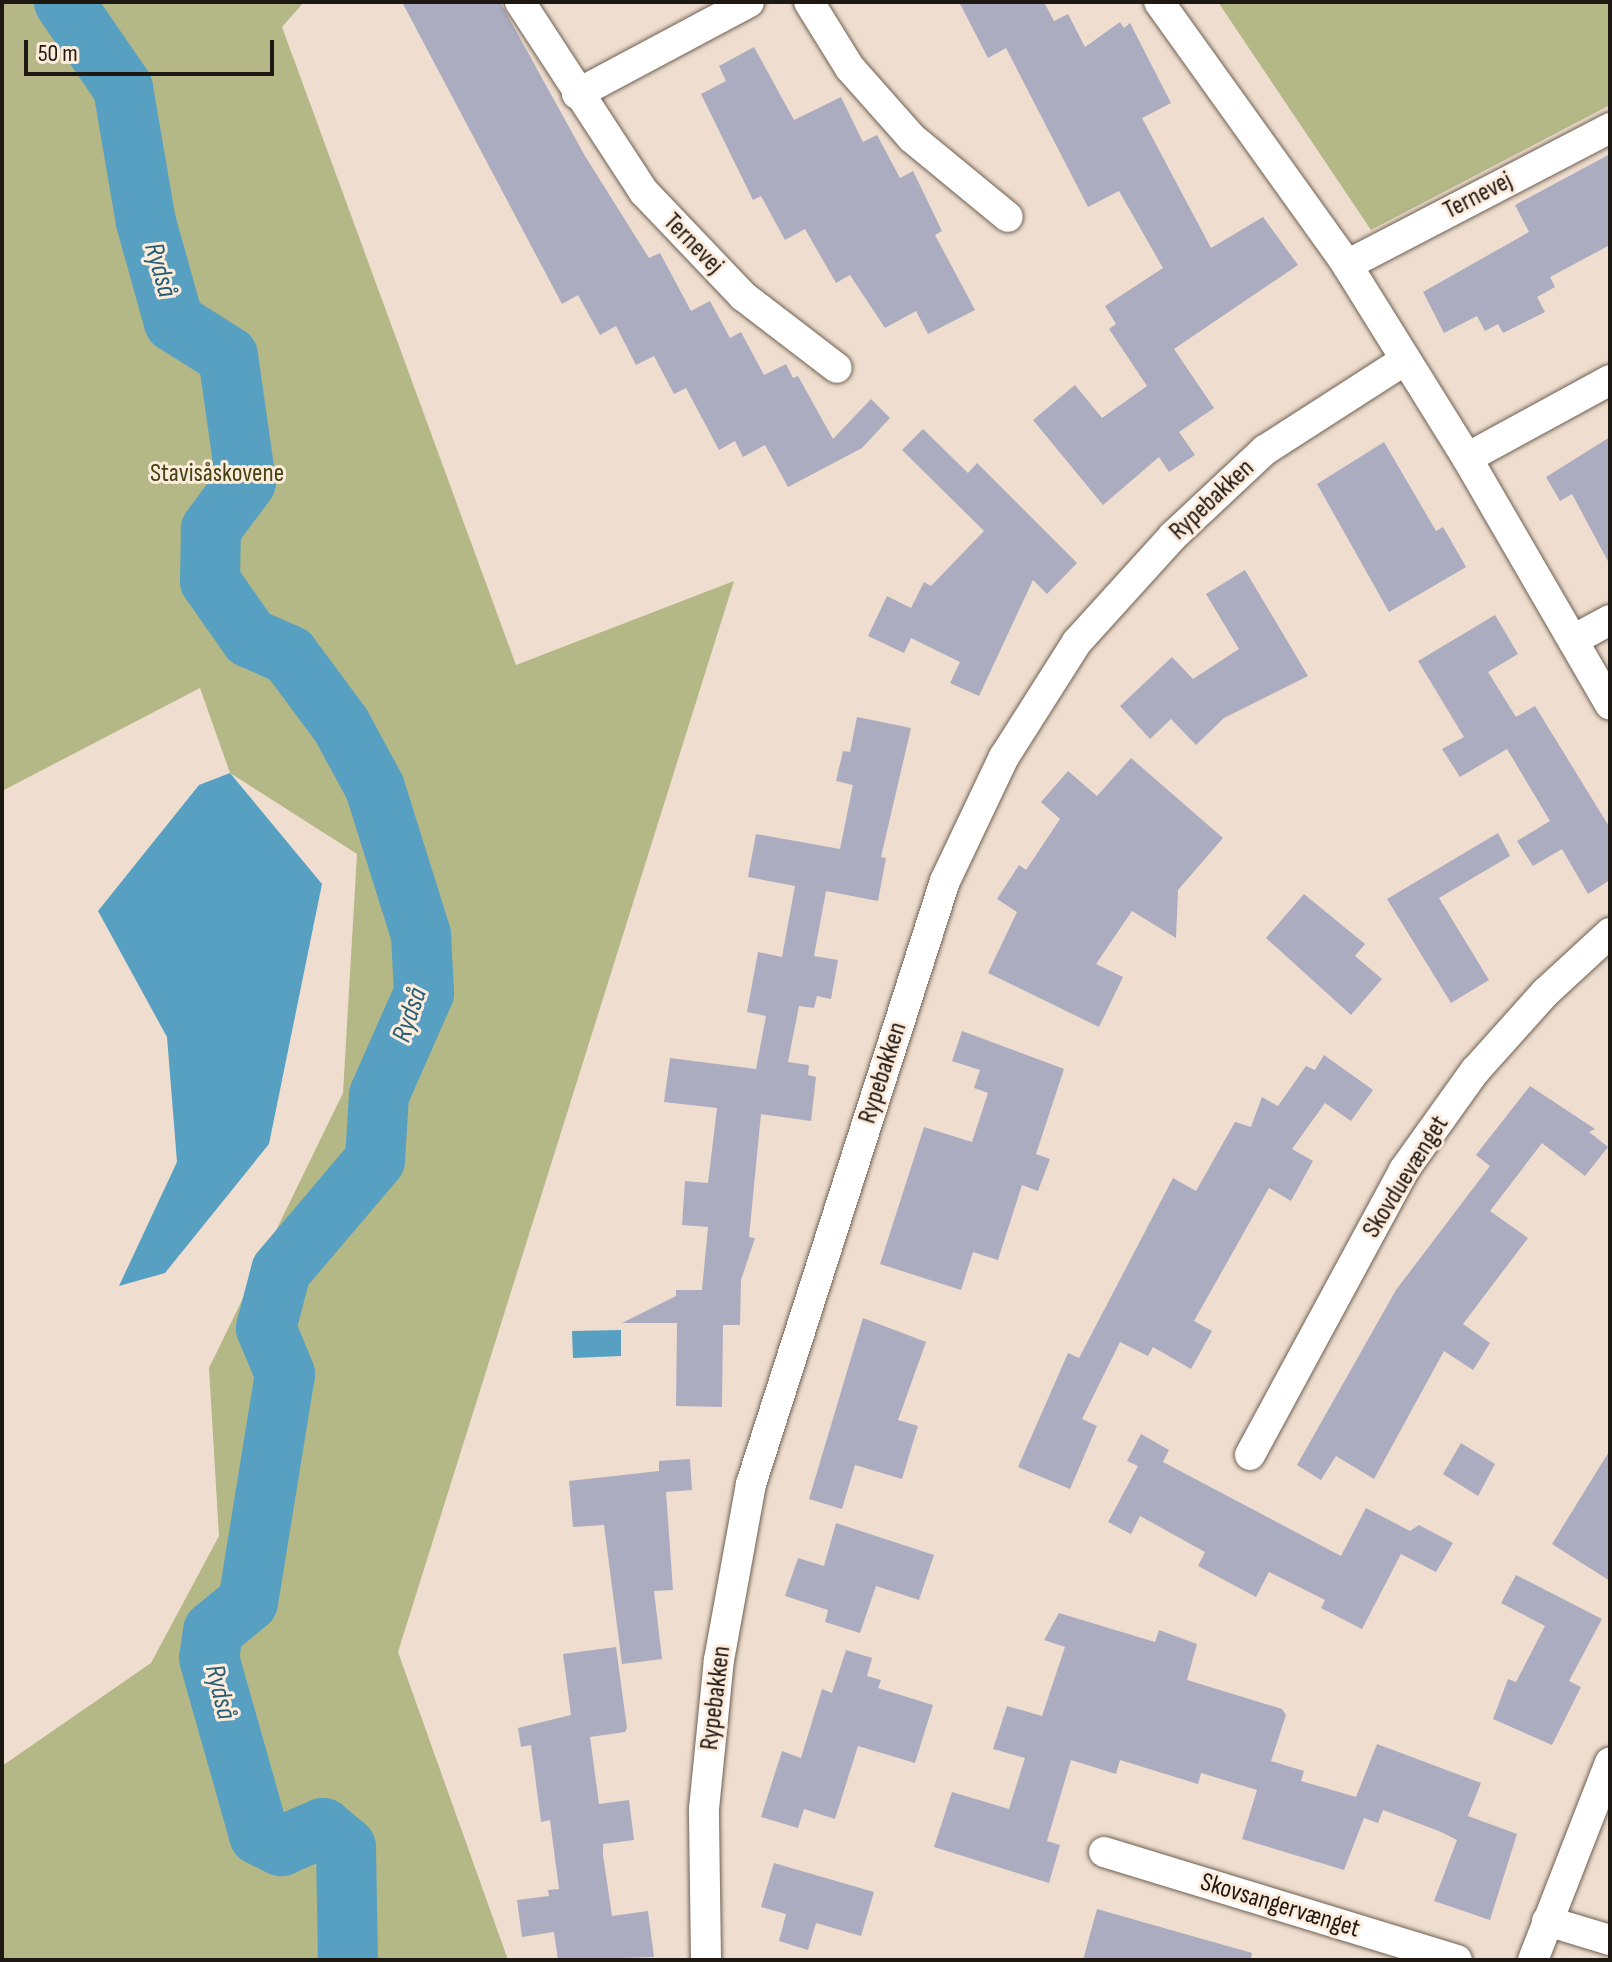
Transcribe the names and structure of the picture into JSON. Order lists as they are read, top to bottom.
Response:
{
  "streets": {
    "street": [
      "Ternevej",
      "Rypebakken",
      "Skovduevænget",
      "Skovsangervænget"
    ]
  },
  "water": ["Rydså"],
  "parks": ["Stavisåskovene"],
  "scale_bar": "50 m"
}
